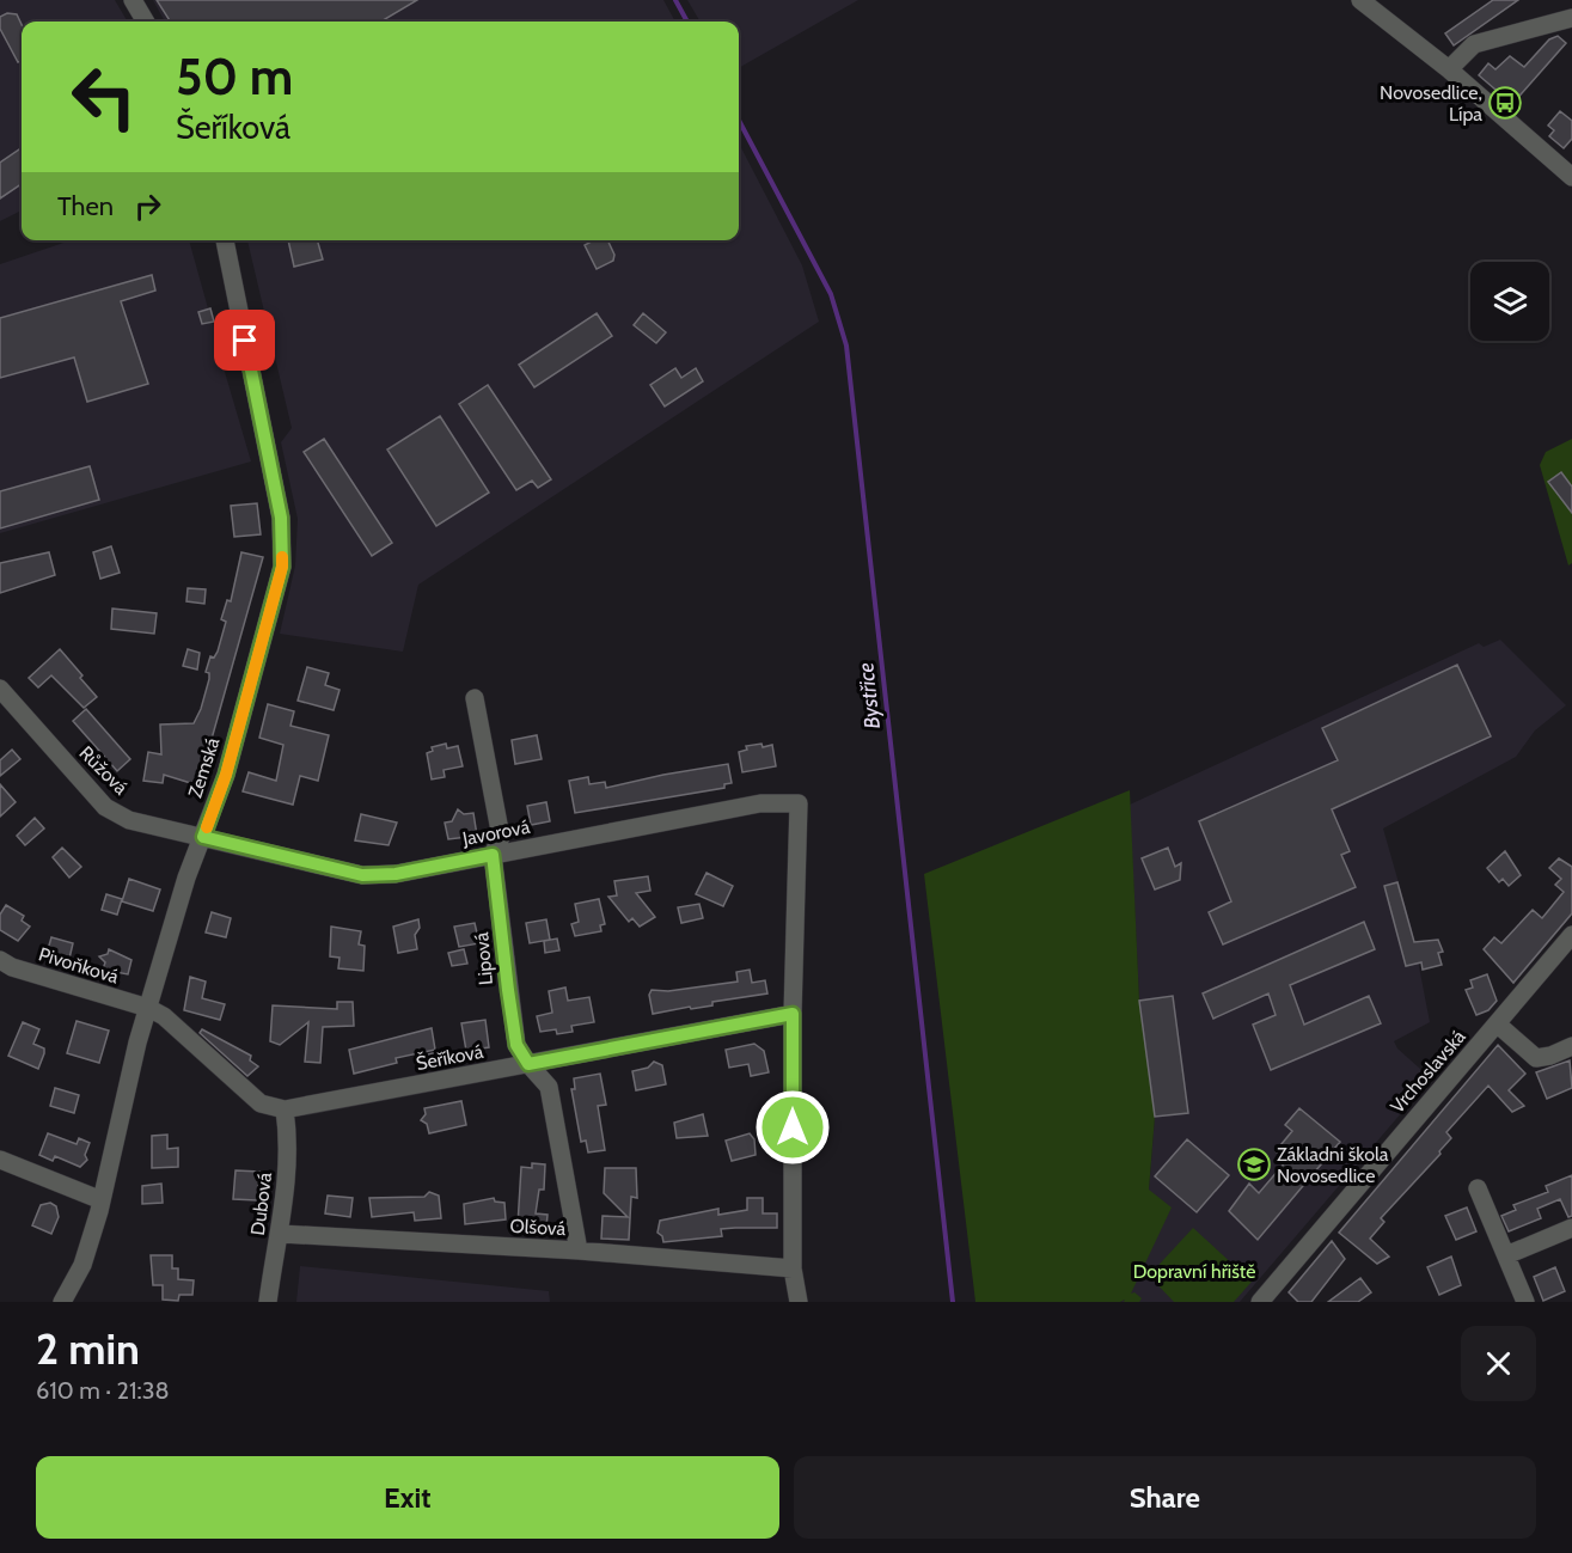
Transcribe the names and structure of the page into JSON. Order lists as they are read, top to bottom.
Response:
{
  "streets": {
    "street": [
      "Zemská",
      "Růžová",
      "Javorová",
      "Lipová",
      "Pivoňková",
      "Šeříková",
      "Vrchoslavská",
      "Dubová",
      "Olšová"
    ]
  },
  "crossings": [
    ["Zemská", "Růžová"],
    ["Zemská", "Javorová"],
    ["Zemská", "Pivoňková"],
    ["Růžová", "Javorová"],
    ["Javorová", "Lipová"],
    ["Javorová", "Šeříková"],
    ["Lipová", "Šeříková"],
    ["Lipová", "Olšová"],
    ["Šeříková", "Dubová"],
    ["Dubová", "Olšová"]
  ],
  "water": ["Bystřice"],
  "parks": ["Dopravní hřiště"],
  "places": {
    "bus stop": ["Novosedlice, Lípa"],
    "school or university": ["Základni škola Novosedlice"]
  },
  "page": {
    "turn": ["50 m", "Šeříková"],
    "then": "Then",
    "heading": ["2 min", "610 m · 21:38"],
    "buttons": ["Exit", "Share"]
  }
}
